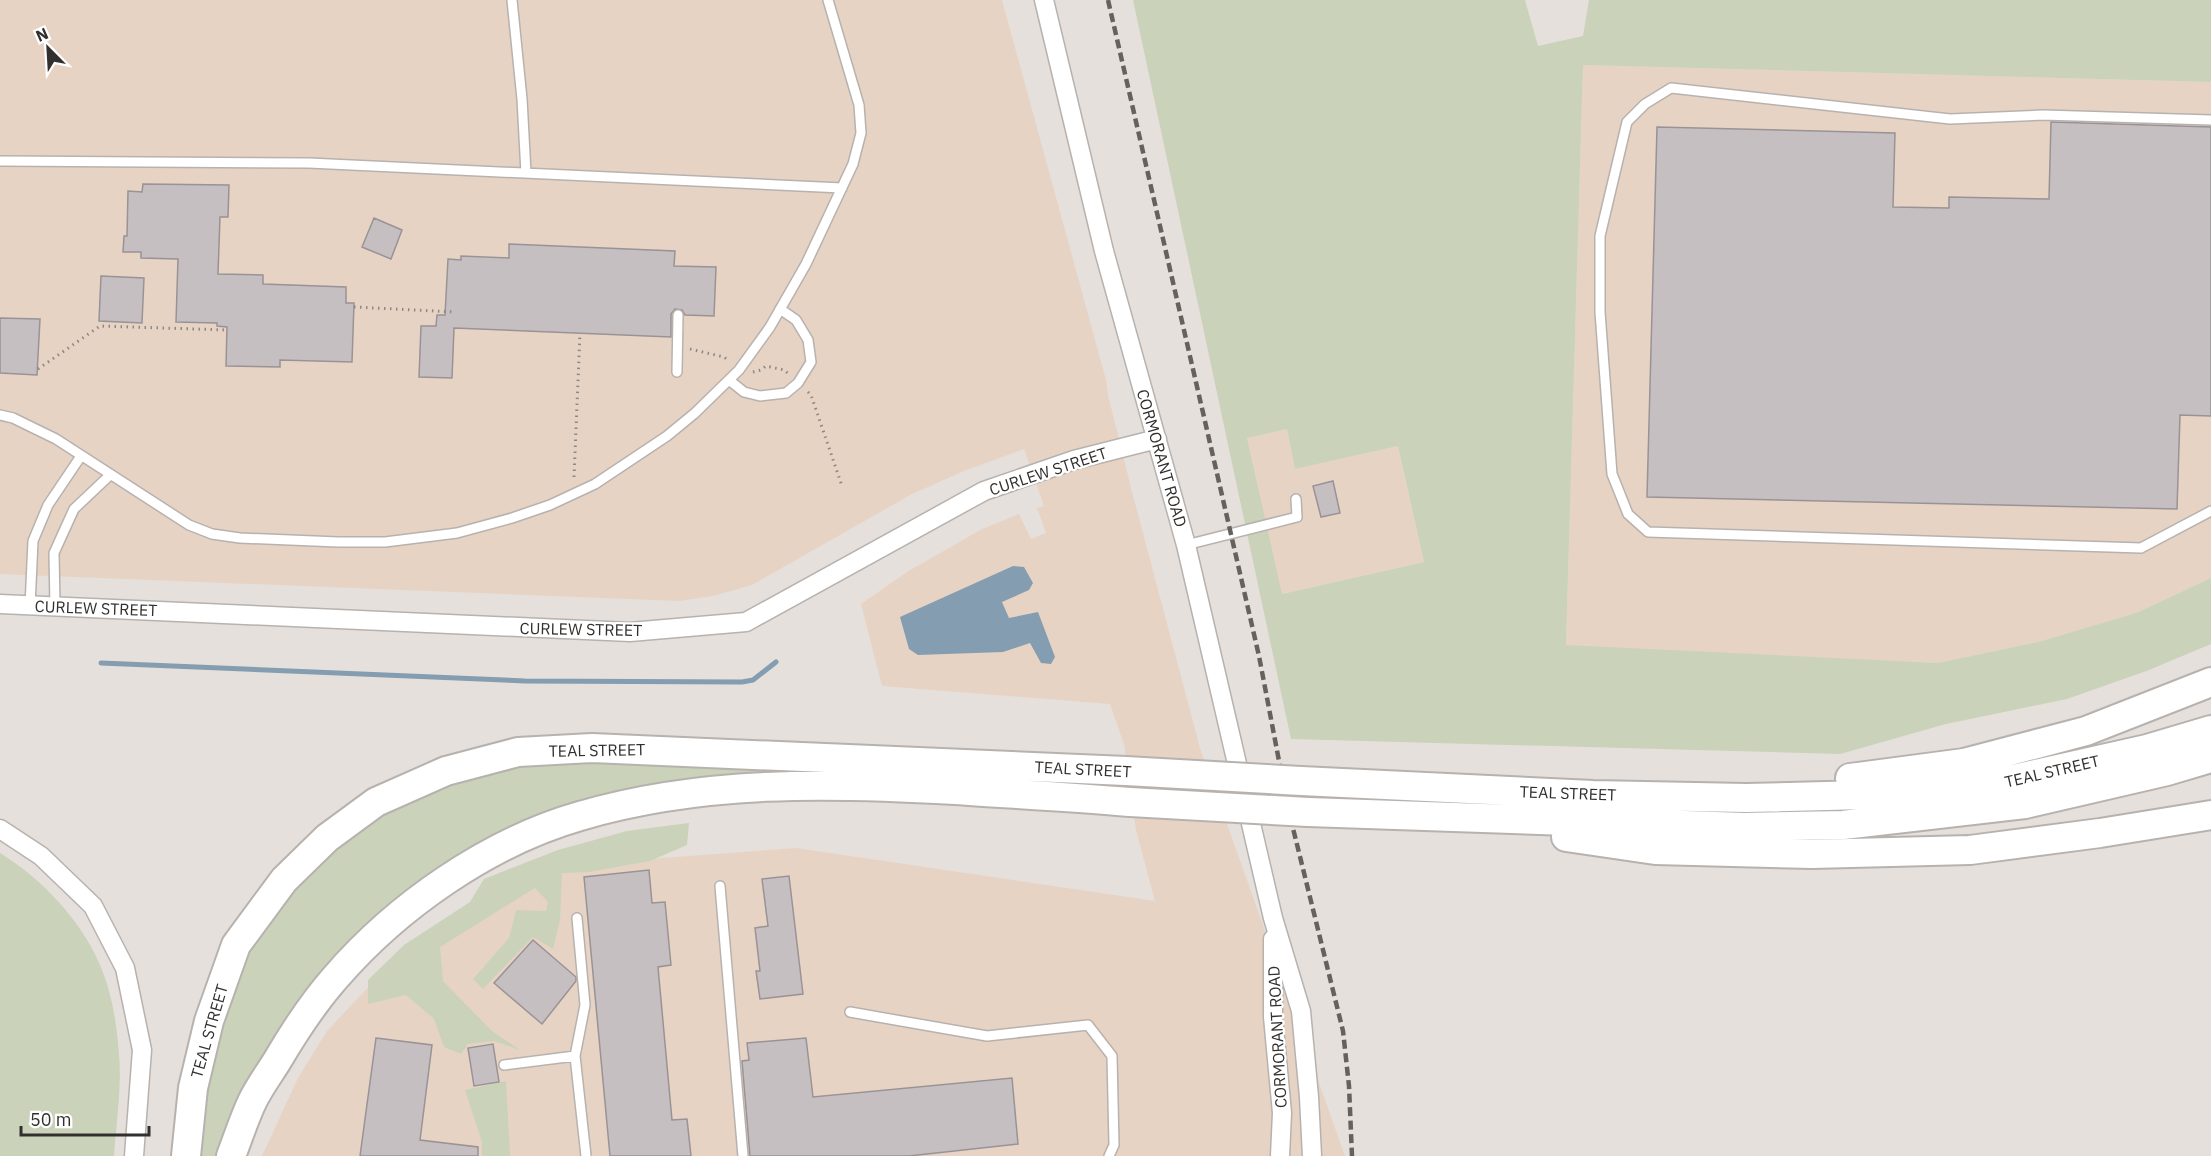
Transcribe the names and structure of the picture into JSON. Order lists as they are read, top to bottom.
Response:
{
  "streets": {
    "main road": ["TEAL STREET"],
    "street": ["CORMORANT ROAD", "CURLEW STREET"]
  },
  "crossings": [
    ["CORMORANT ROAD", "CURLEW STREET"]
  ],
  "scale_bar": "50 m",
  "north": "top left"
}
